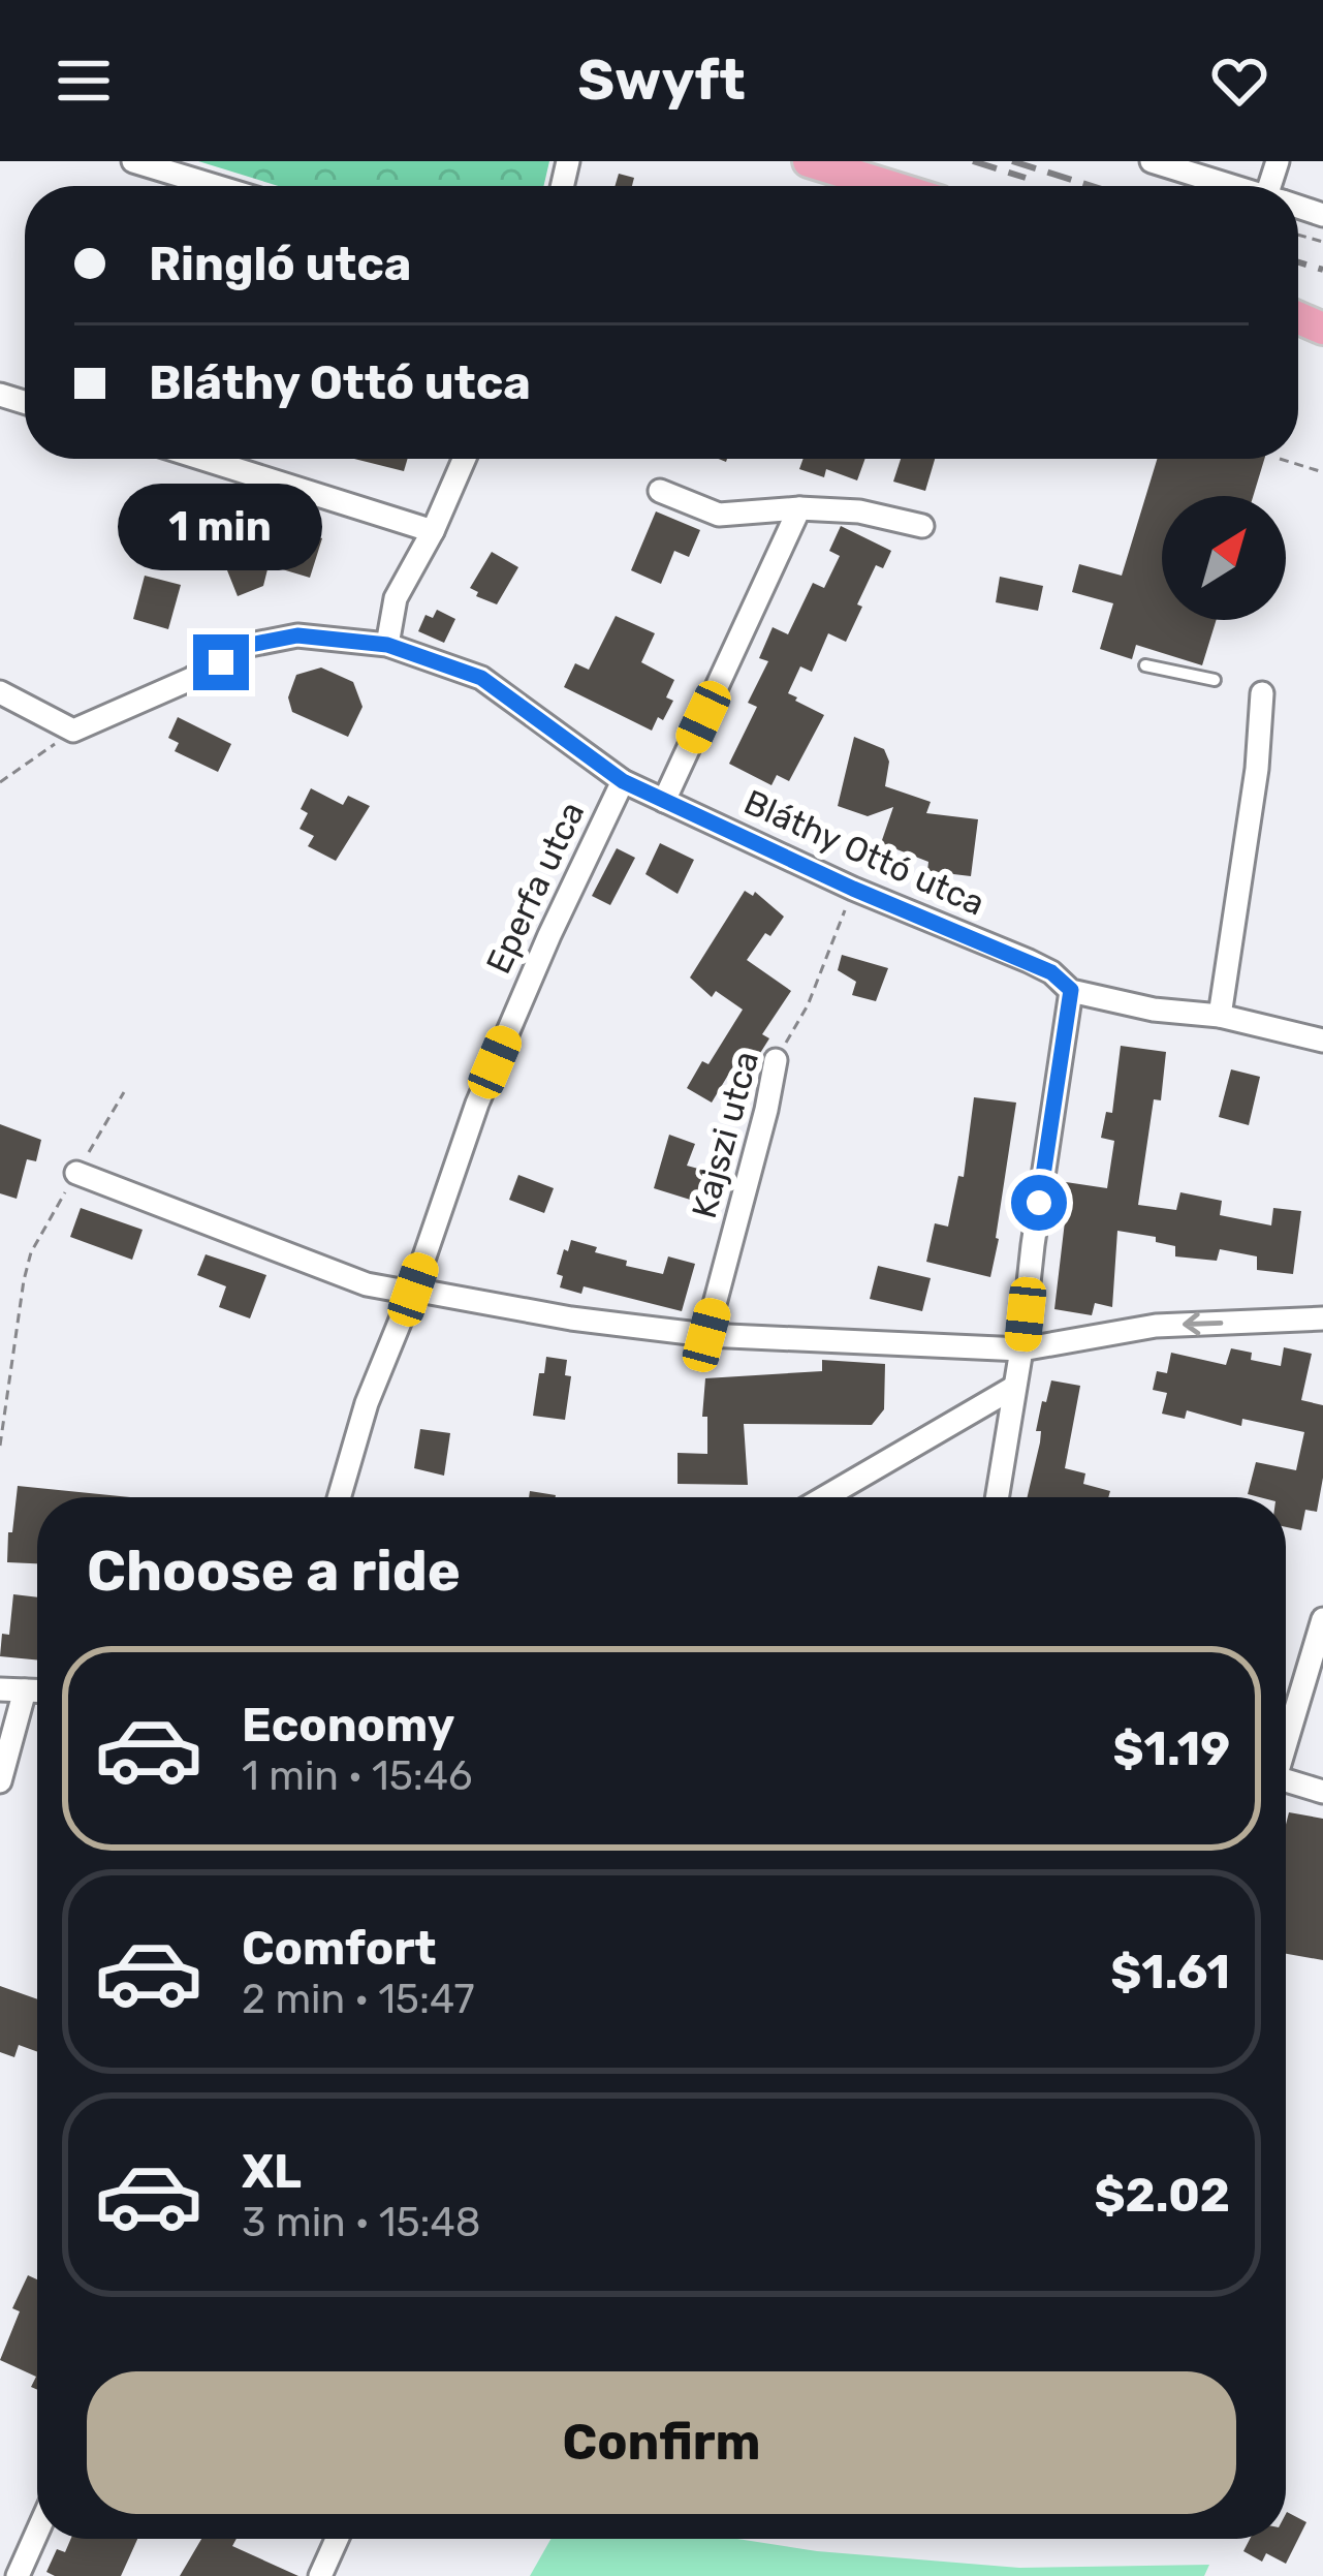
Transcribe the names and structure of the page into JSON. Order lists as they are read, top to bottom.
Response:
{
  "streets": {
    "street": ["Bláthy Ottó utca", "Eperfa utca", "Kajszi utca"]
  },
  "crossings": [
    ["Bláthy Ottó utca", "Eperfa utca"],
    ["Bláthy Ottó utca", "Kajszi utca"]
  ],
  "north": "top right",
  "page": {
    "header": "Swyft",
    "banner": ["Ringló utca", "Bláthy Ottó utca"],
    "bubble": "1 min",
    "heading": "Choose a ride",
    "list": [
      {
        "name": "Economy",
        "note": "1 min · 15:46",
        "value": "$1.19"
      },
      {
        "name": "Comfort",
        "note": "2 min · 15:47",
        "value": "$1.61"
      },
      {
        "name": "XL",
        "note": "3 min · 15:48",
        "value": "$2.02"
      }
    ],
    "buttons": "Confirm"
  }
}
